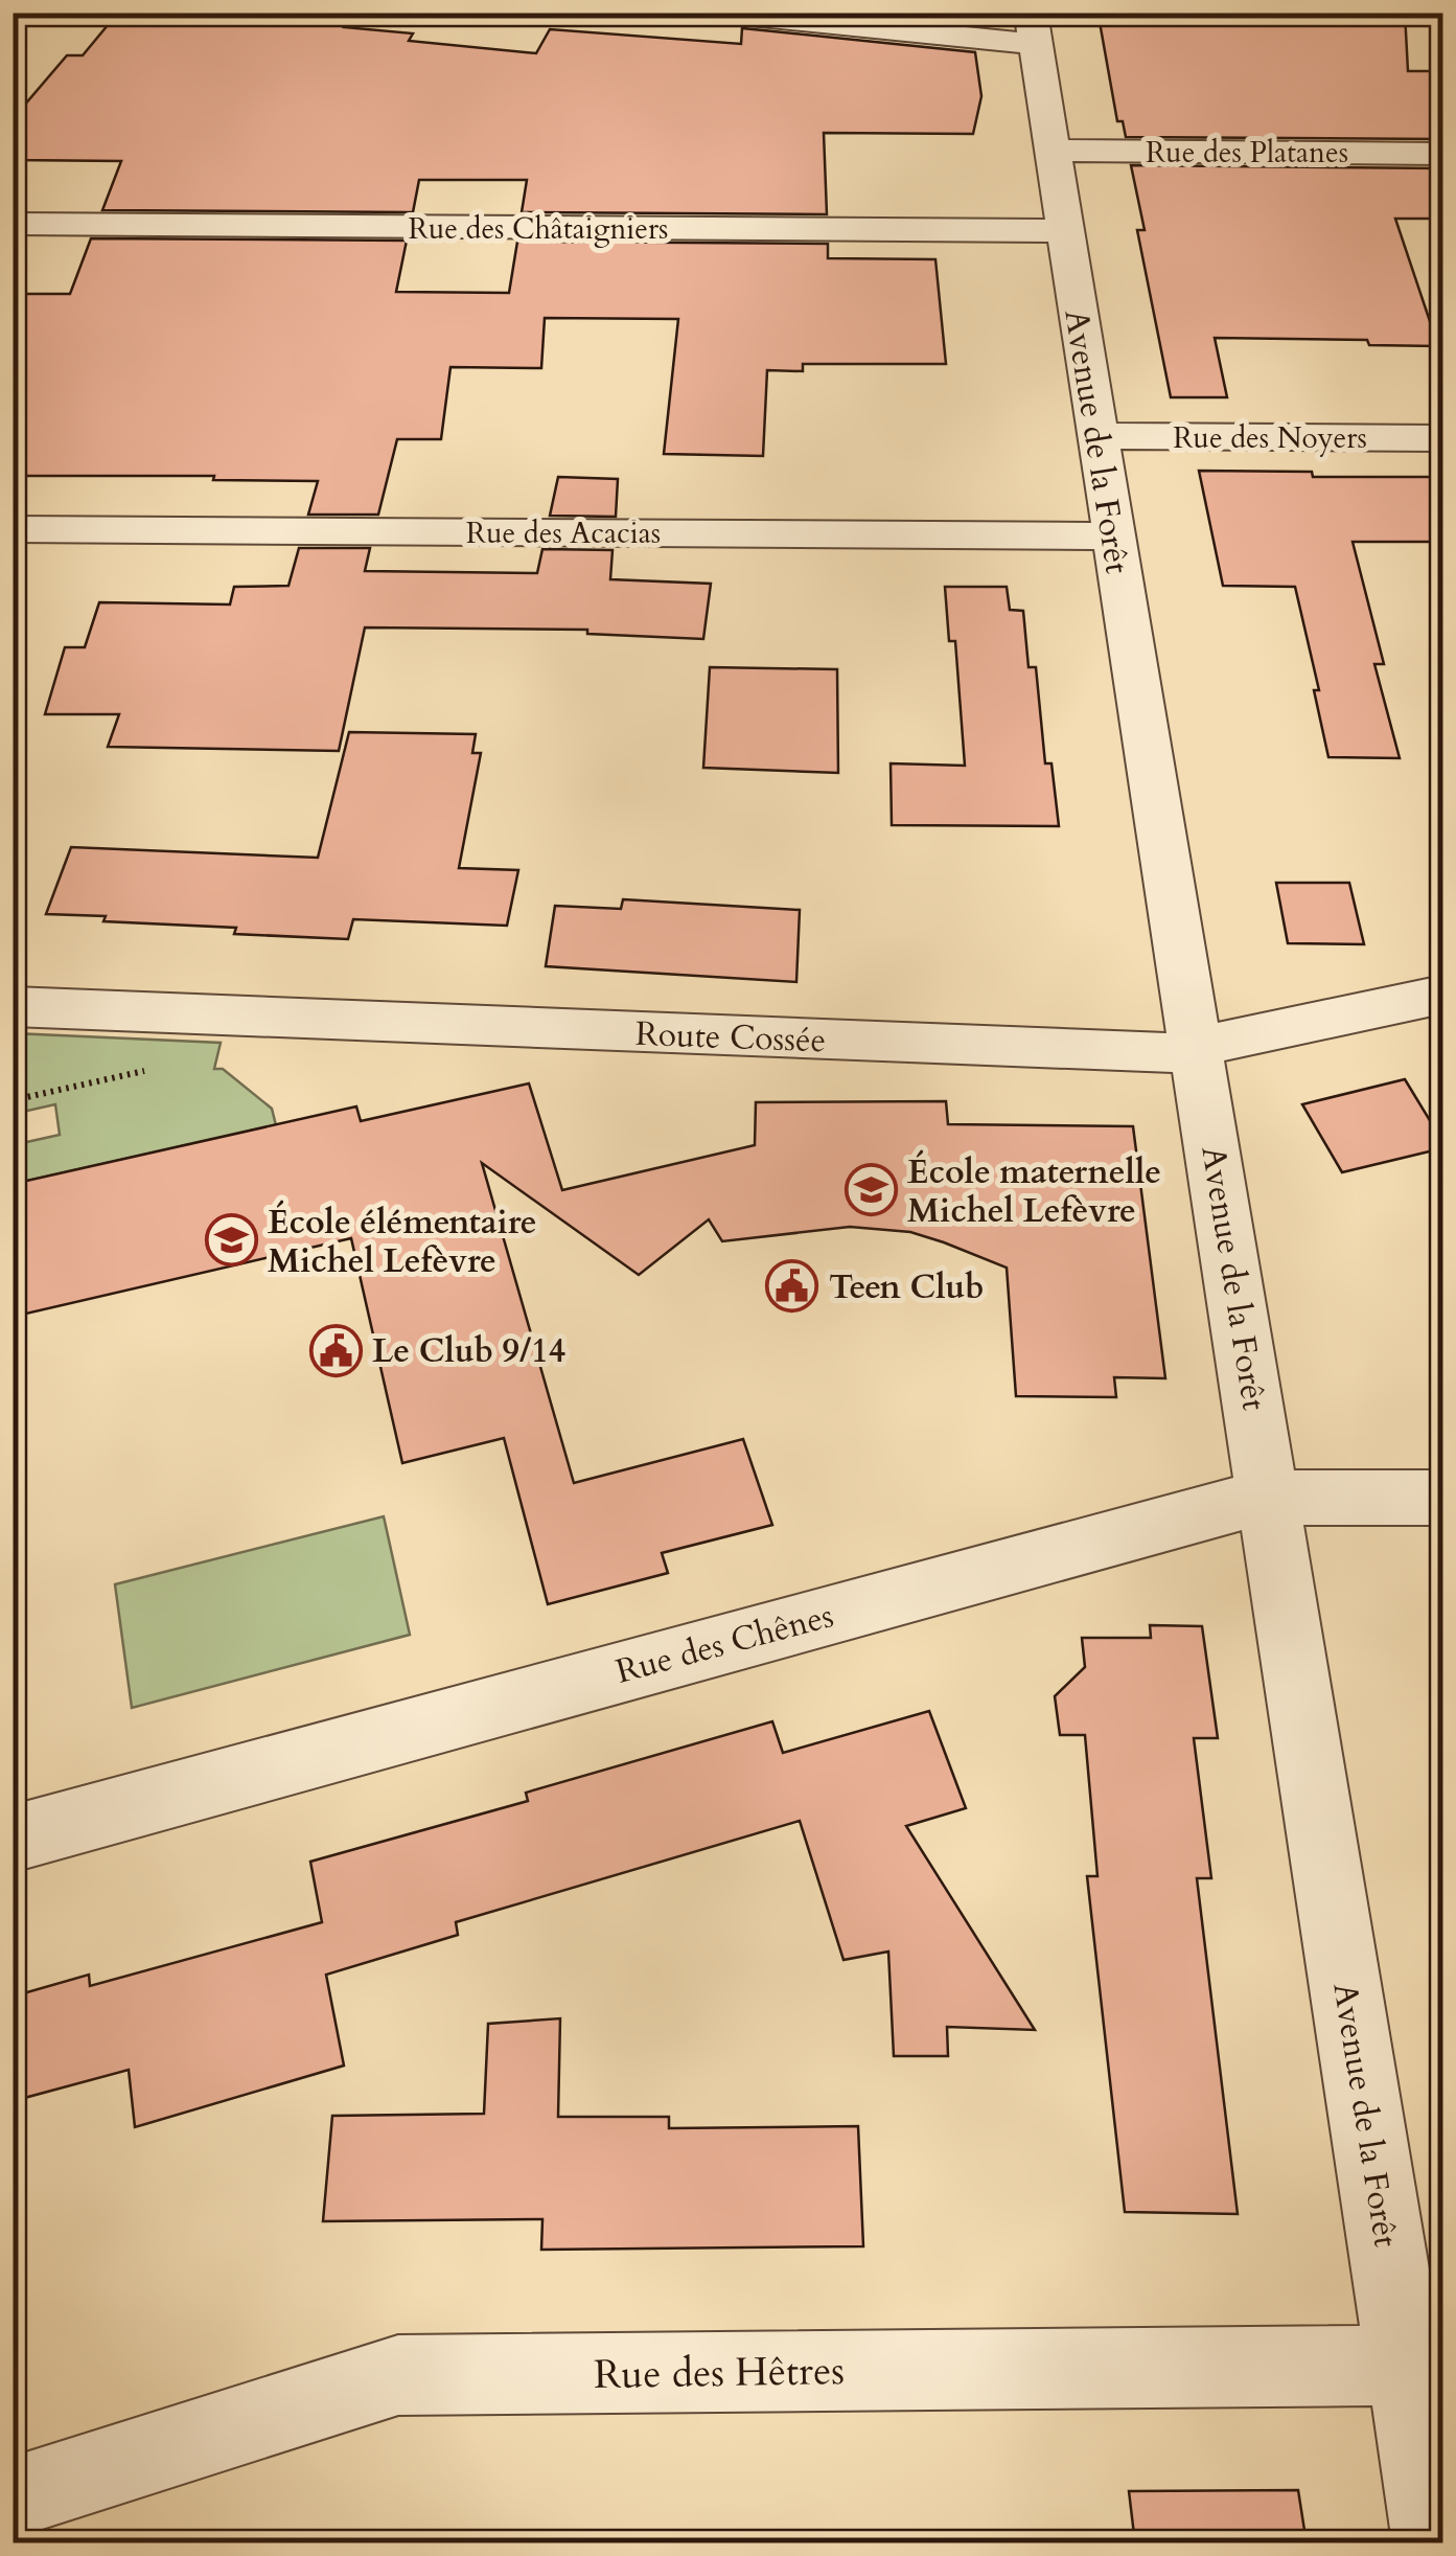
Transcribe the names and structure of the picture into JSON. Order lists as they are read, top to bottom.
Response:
{
  "streets": {
    "street": [
      "Rue des Platanes",
      "Rue des Châtaigniers",
      "Rue des Noyers",
      "Avenue de la Forêt",
      "Rue des Acacias",
      "Route Cossée",
      "Rue des Chênes",
      "Rue des Hêtres"
    ]
  },
  "crossings": [
    ["Rue des Platanes", "Avenue de la Forêt"],
    ["Rue des Châtaigniers", "Avenue de la Forêt"],
    ["Rue des Noyers", "Avenue de la Forêt"],
    ["Avenue de la Forêt", "Rue des Acacias"],
    ["Avenue de la Forêt", "Route Cossée"],
    ["Avenue de la Forêt", "Rue des Chênes"],
    ["Avenue de la Forêt", "Rue des Hêtres"]
  ],
  "places": {
    "school or university": ["École maternelle Michel Lefèvre", "École élémentaire Michel Lefèvre"],
    "public building": ["Teen Club", "Le Club 9/14"]
  }
}
